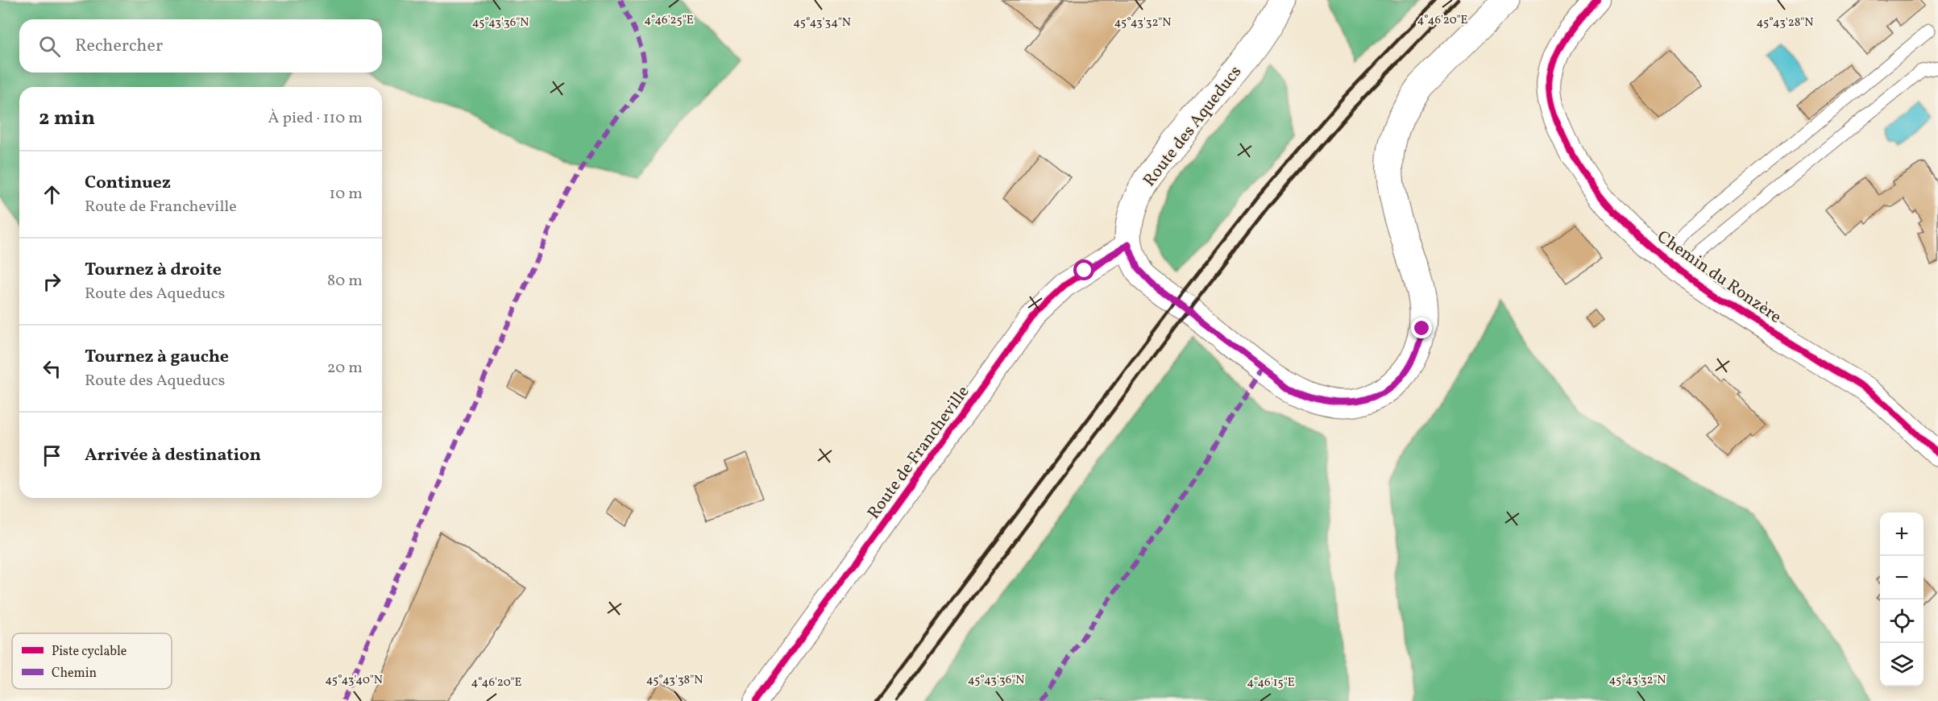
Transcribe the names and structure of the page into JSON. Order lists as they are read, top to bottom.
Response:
{
  "streets": {
    "main road": ["Route des Aqueducs"],
    "street": ["Chemin du Ronzère", "Route de Francheville"]
  },
  "crossings": [
    ["Route des Aqueducs", "Route de Francheville"]
  ],
  "legend": ["Piste cyclable", "Chemin"],
  "page": {
    "search": "Rechercher",
    "heading": ["2 min", "À pied · 110 m"],
    "list": [
      ["Continuez", "Route de Francheville", "10 m"],
      ["Tournez à droite", "Route des Aqueducs", "80 m"],
      ["Tournez à gauche", "Route des Aqueducs", "20 m"],
      "Arrivée à destination"
    ],
    "map_buttons": ["+", "−"]
  },
  "coordinates": [
    "4°46'25\"E",
    "4°46'20\"E",
    "45°43'36\"N",
    "45°43'34\"N",
    "45°43'32\"N",
    "45°43'28\"N",
    "45°43'40\"N",
    "45°43'38\"N",
    "4°46'15\"E"
  ]
}
